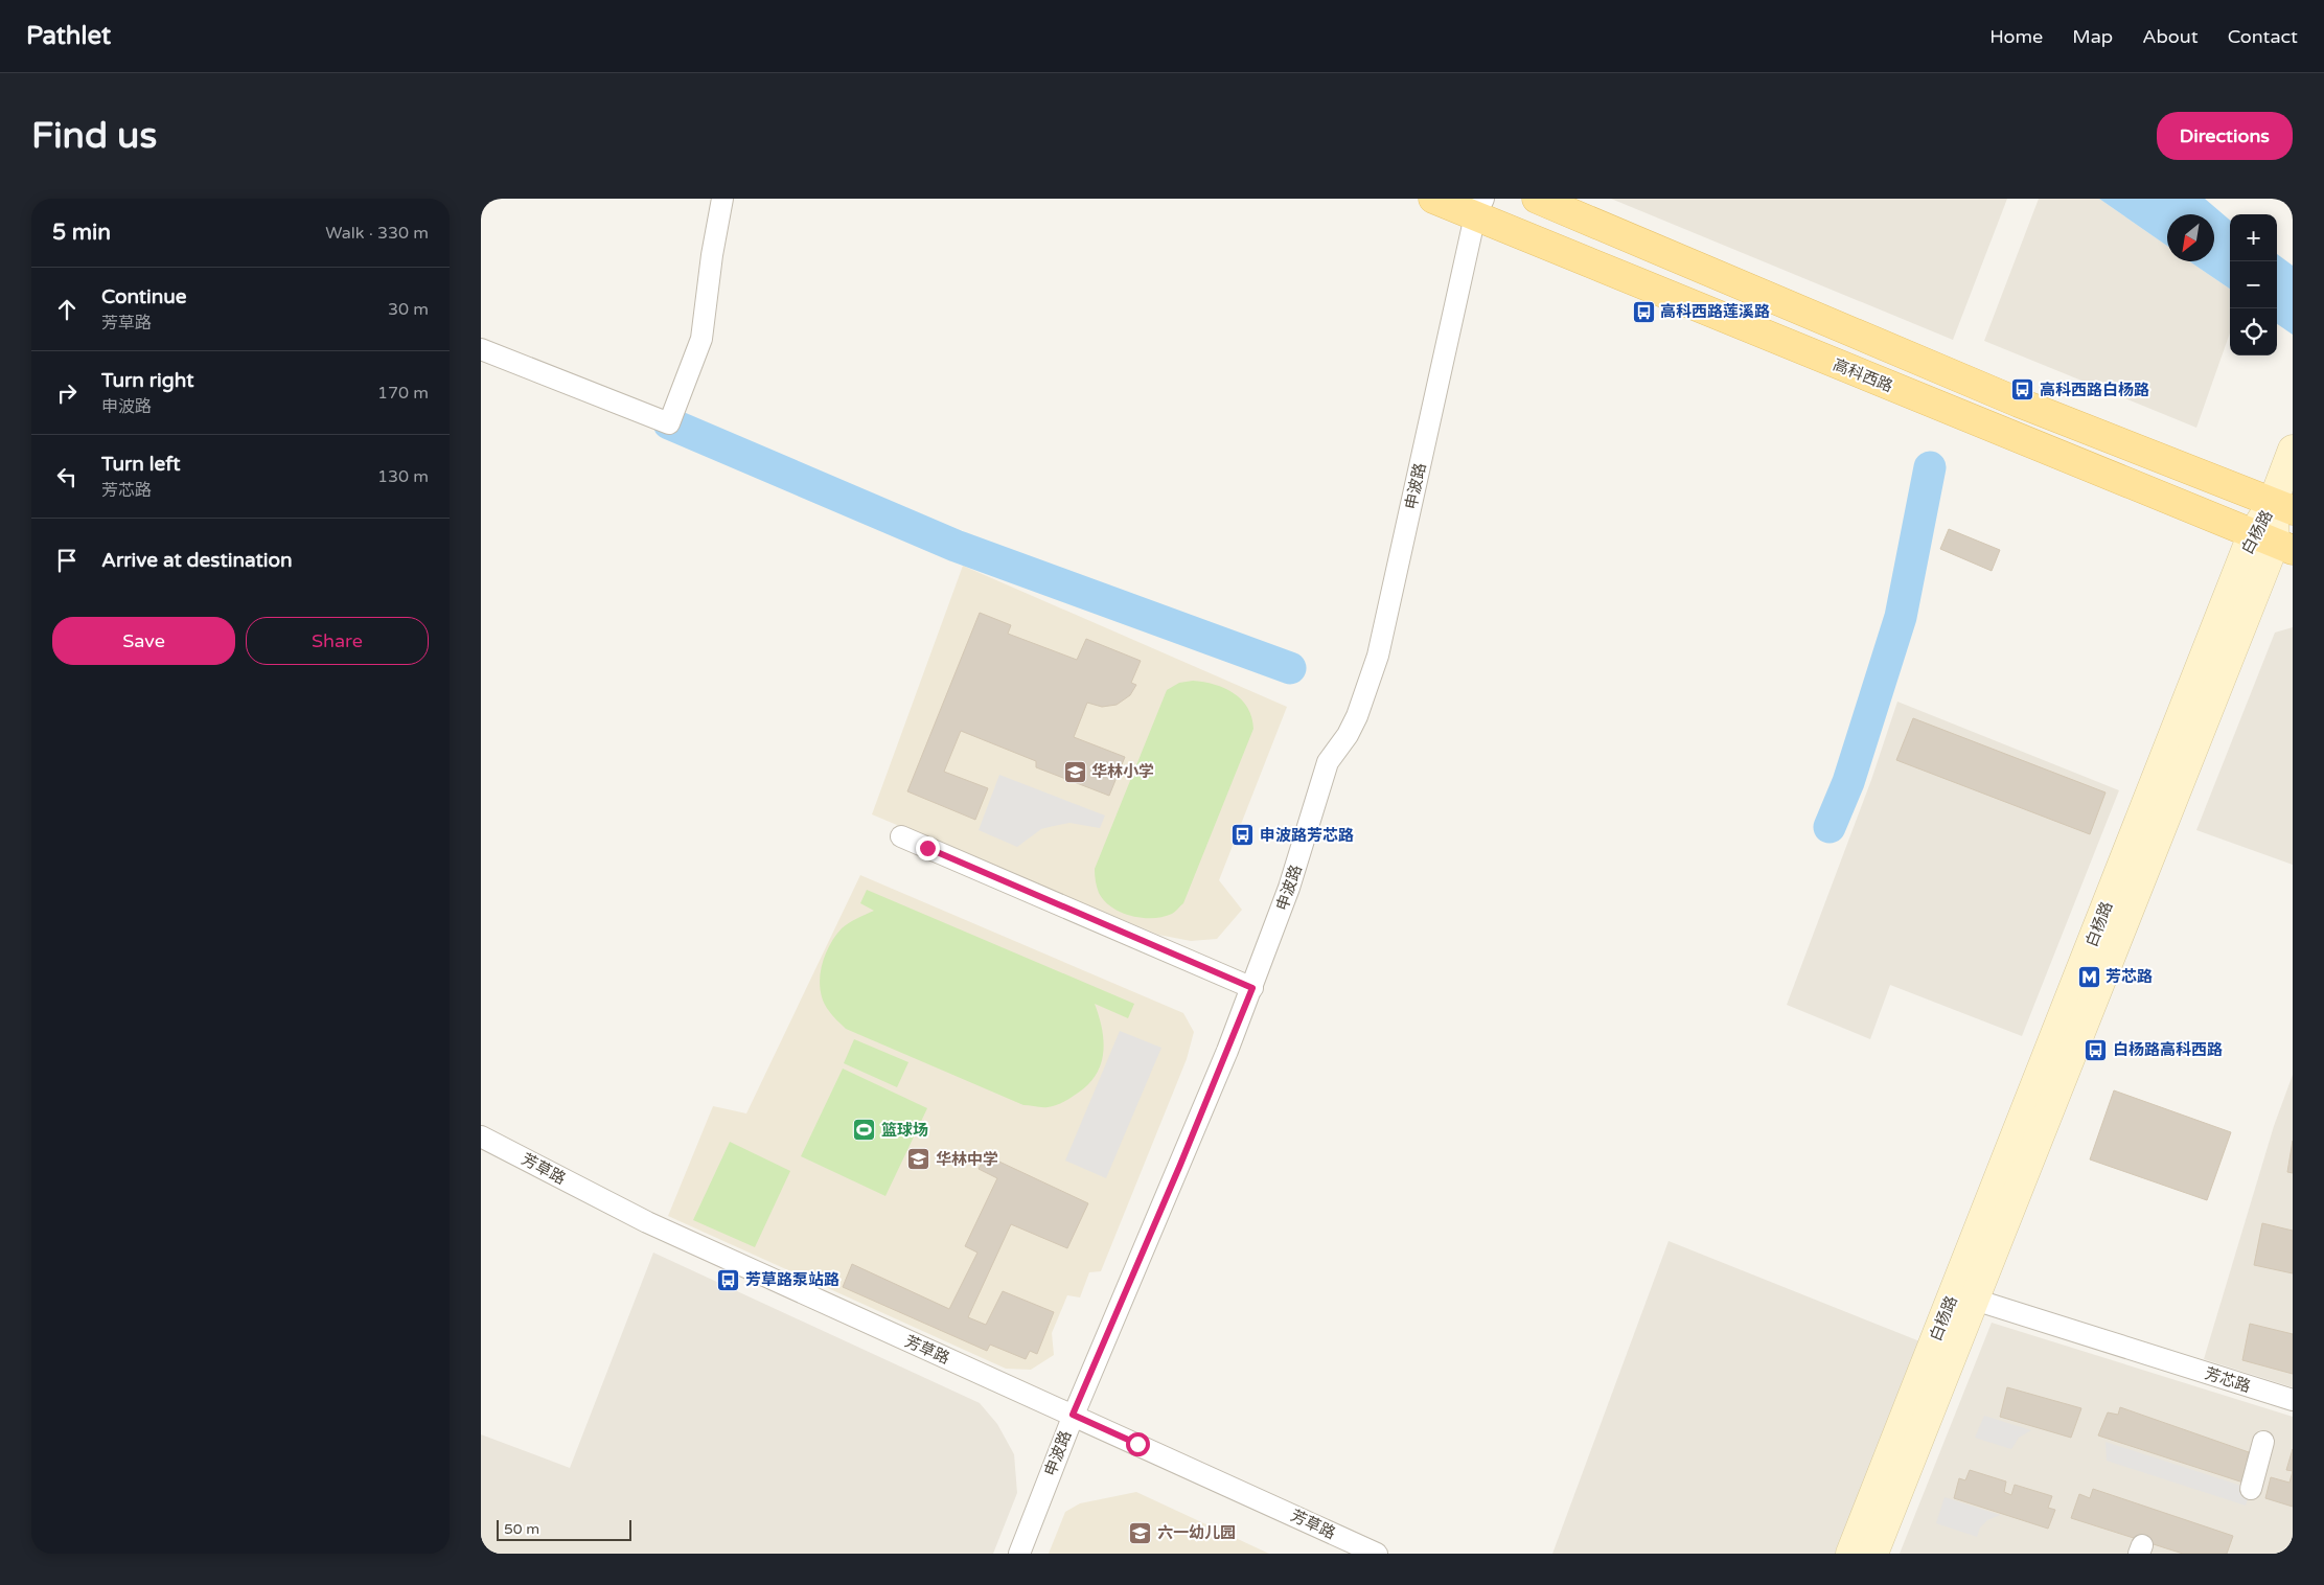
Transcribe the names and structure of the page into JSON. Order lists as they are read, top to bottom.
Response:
{
  "streets": {
    "main road": ["高科西路", "白杨路"],
    "street": ["申波路", "芳草路", "芳芯路"]
  },
  "crossings": [
    ["高科西路", "申波路"],
    ["高科西路", "白杨路"],
    ["申波路", "芳草路"],
    ["白杨路", "芳芯路"]
  ],
  "places": {
    "bus stop": [
      "高科西路莲溪路",
      "高科西路白杨路",
      "申波路芳芯路",
      "白杨路高科西路",
      "芳草路泵站路"
    ],
    "school or university": ["华林小学", "华林中学", "六一幼儿园"],
    "metro station": ["芳芯路"],
    "sports": ["篮球场"]
  },
  "scale_bar": "50 m",
  "north": "bottom left",
  "page": {
    "header": "Pathlet",
    "nav": [
      "Home",
      "Map",
      "About",
      "Contact"
    ],
    "buttons": [
      "Directions",
      ["Save", "Share"]
    ],
    "title": "Find us",
    "heading": ["5 min", "Walk · 330 m"],
    "map_buttons": ["+", "−"],
    "list": [
      ["Continue", "芳草路", "30 m"],
      ["Turn right", "申波路", "170 m"],
      ["Turn left", "芳芯路", "130 m"],
      "Arrive at destination"
    ],
    "scale": "50 m"
  }
}
